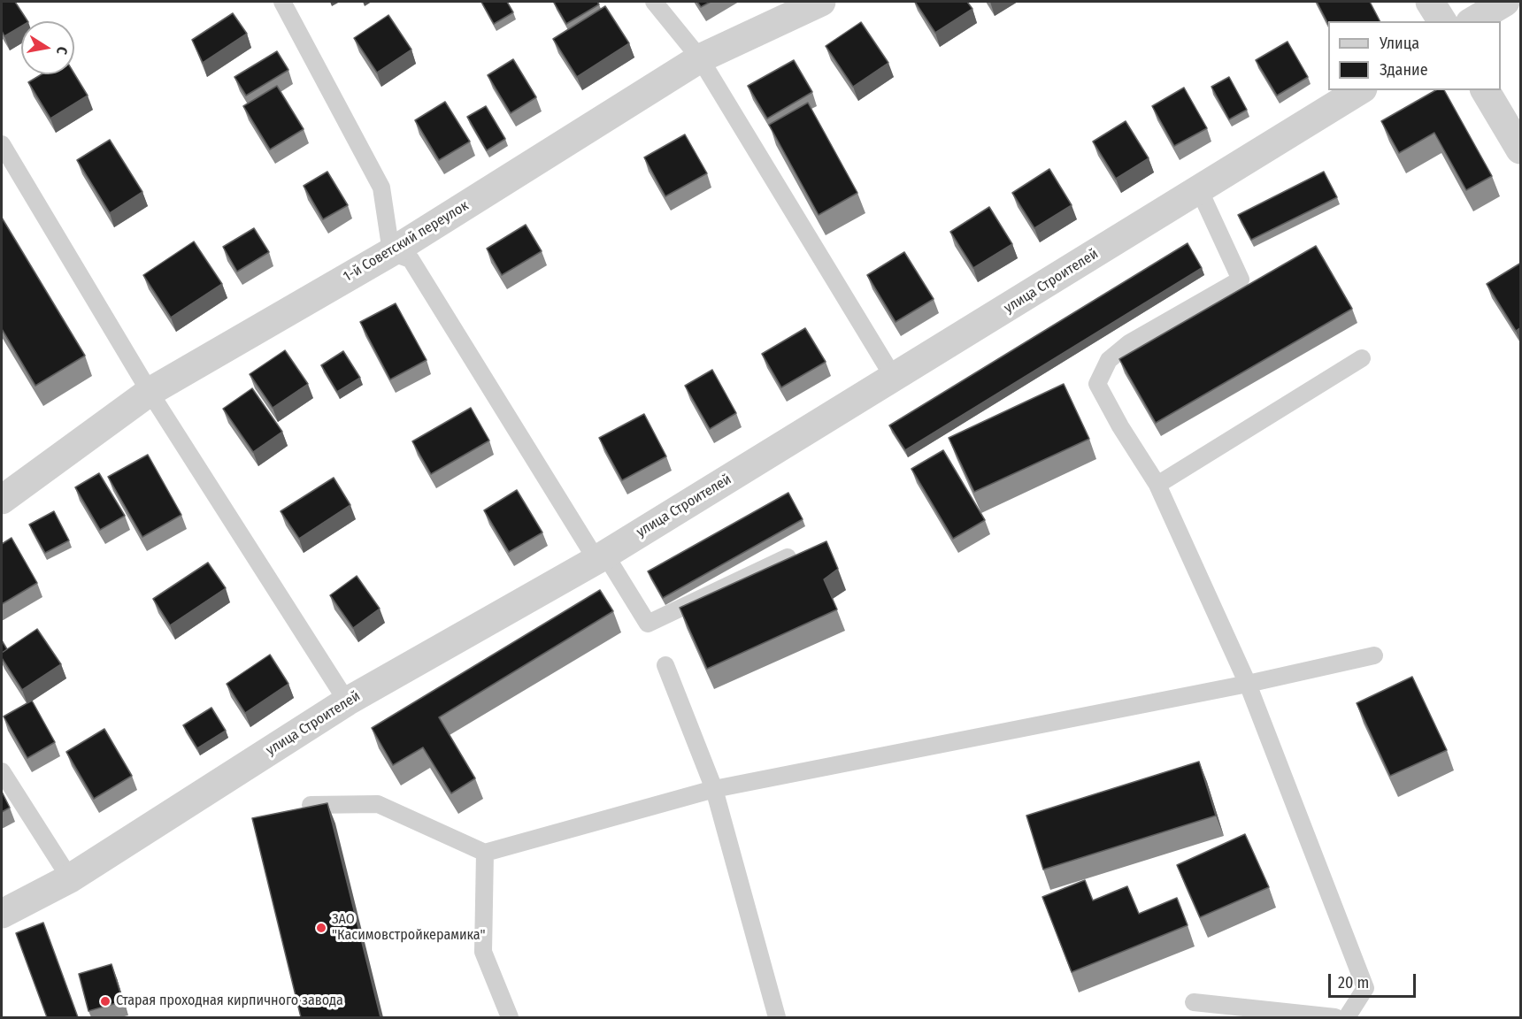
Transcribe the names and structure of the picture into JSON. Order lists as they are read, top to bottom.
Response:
{
  "streets": {
    "street": ["1-й Советский переулок", "улица Строителей"]
  },
  "places": ["ЗАО \"Касимовстройкерамика\"", "Старая проходная кирпичного завода"],
  "legend": ["Улица", "Здание"],
  "scale_bar": "20 m",
  "north": "right"
}
